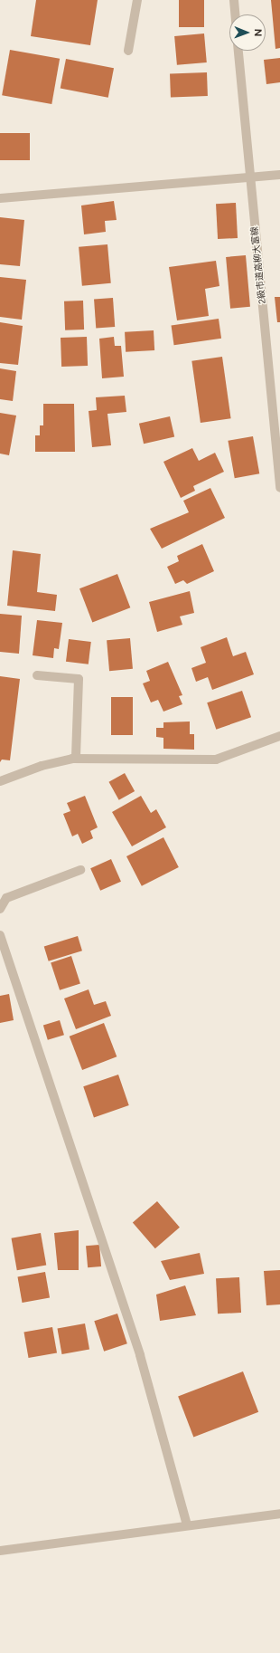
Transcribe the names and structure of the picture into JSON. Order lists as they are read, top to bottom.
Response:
{
  "streets": {
    "street": ["2級市道高柳大富線"]
  },
  "north": "right"
}
